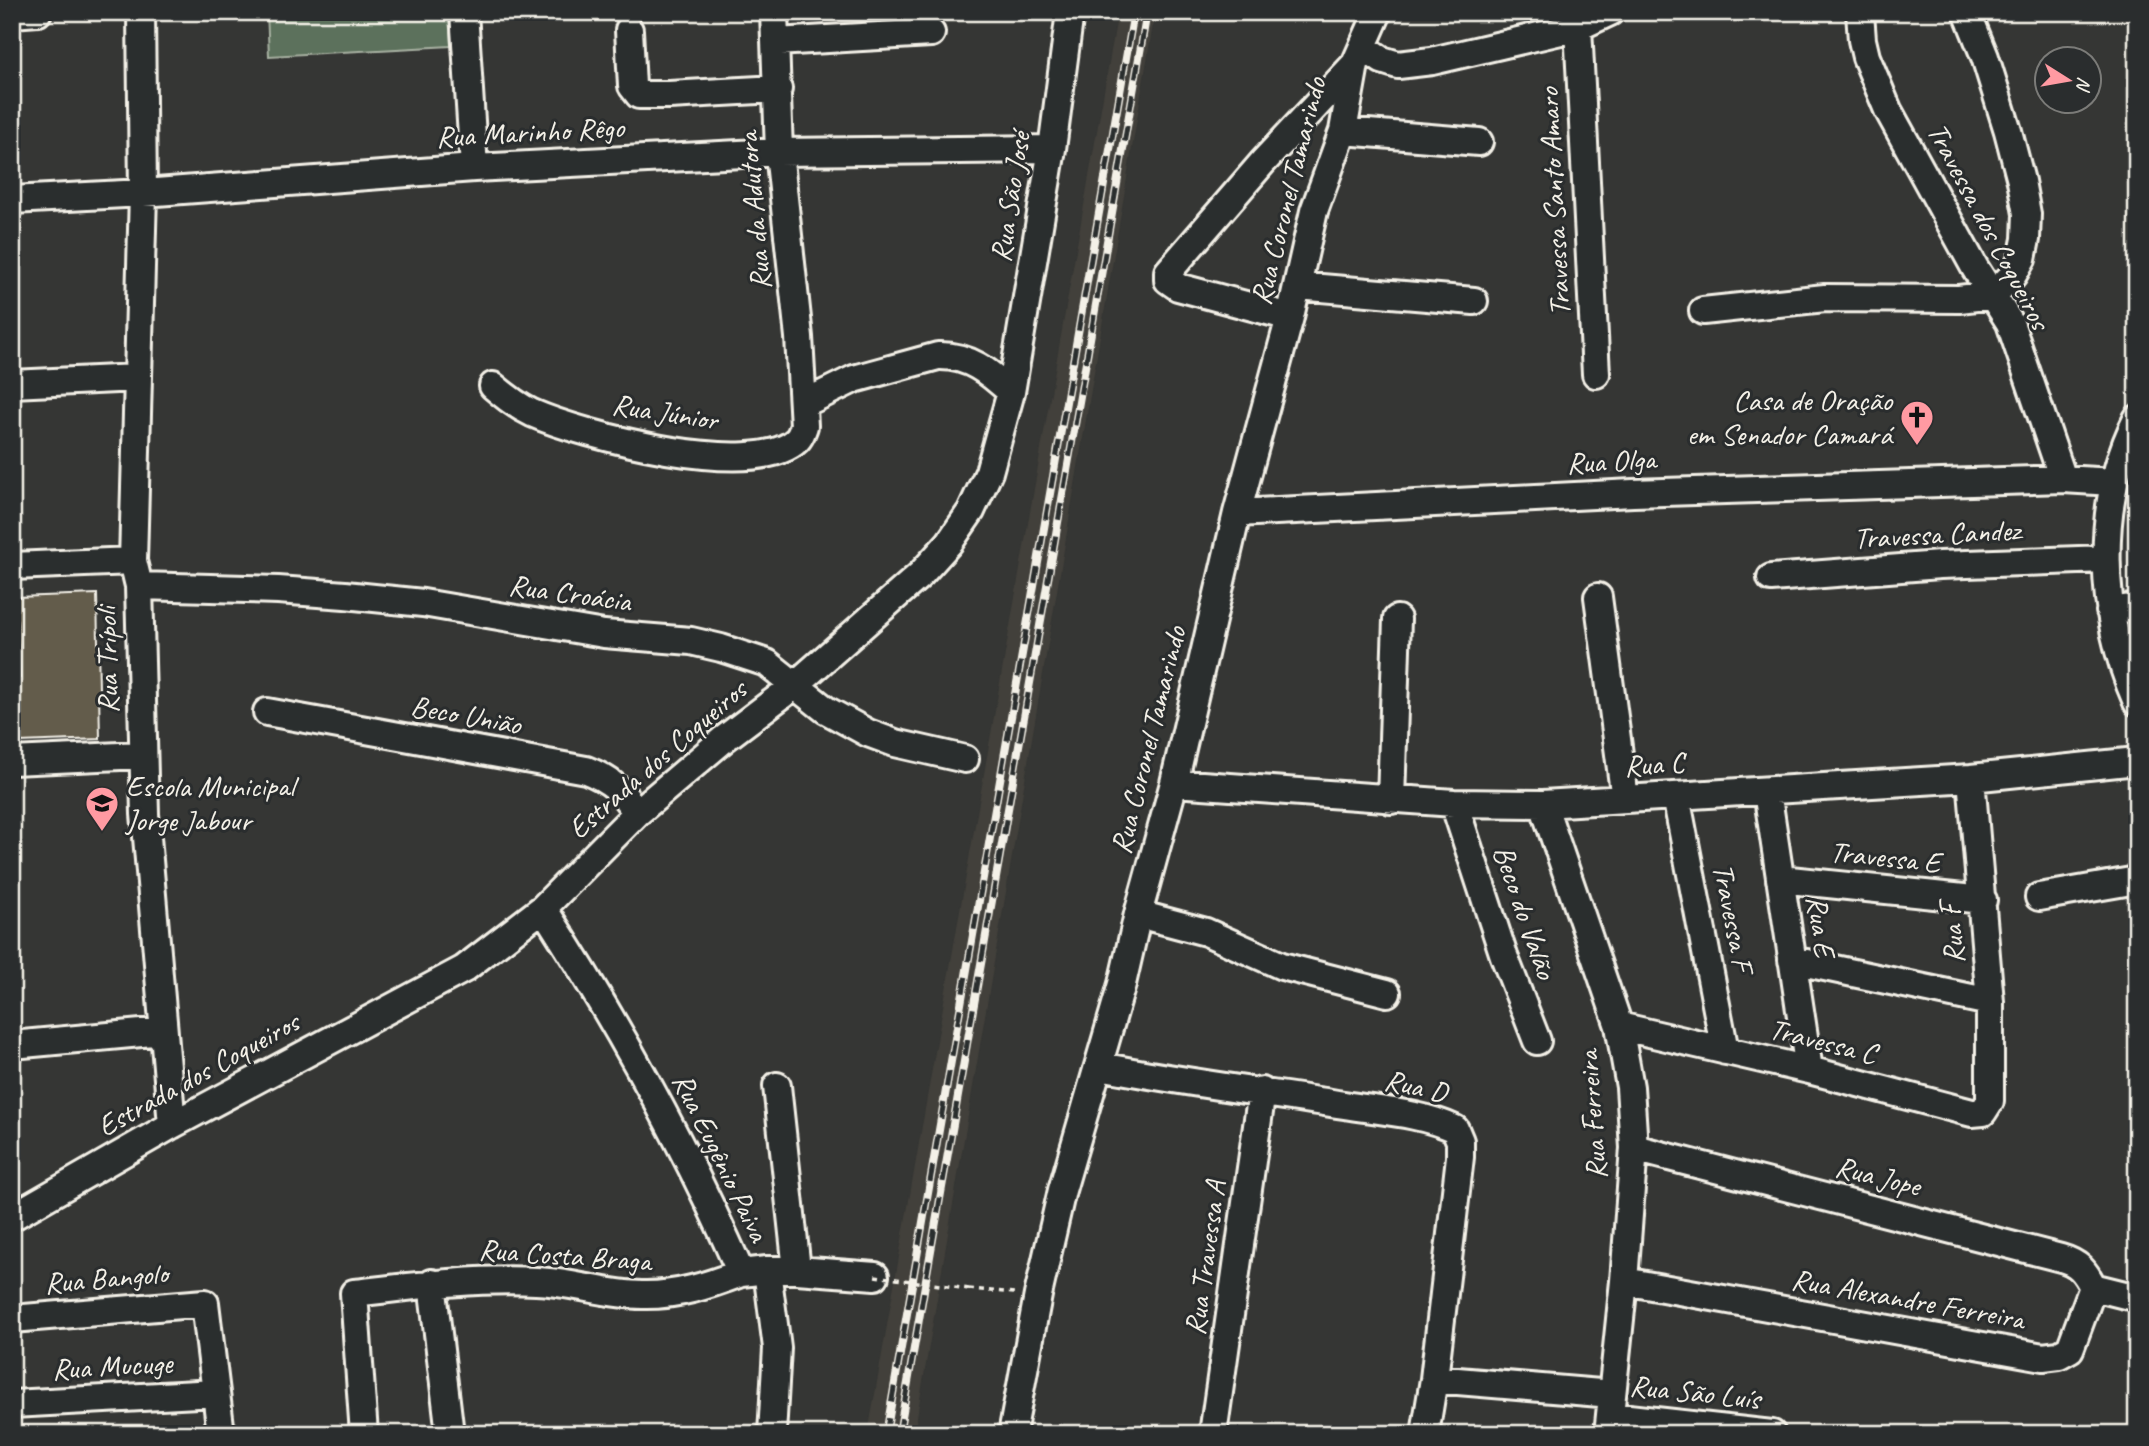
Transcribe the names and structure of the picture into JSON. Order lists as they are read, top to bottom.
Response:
{
  "streets": {
    "street": [
      "Rua Marinho Rêgo",
      "Rua Coronel Tamarindo",
      "Rua São José",
      "Travessa Santo Amaro",
      "Rua da Adutora",
      "Travessa dos Coqueiros",
      "Rua Júnior",
      "Rua Olga",
      "Travessa Candez",
      "Rua Croácia",
      "Rua Trípoli",
      "Beco União",
      "Estrada dos Coqueiros",
      "Rua C",
      "Travessa E",
      "Beco do Valão",
      "Travessa F",
      "Rua E",
      "Rua F",
      "Travessa C",
      "Rua D",
      "Rua Ferreira",
      "Rua Eugênio Paiva",
      "Rua Jope",
      "Rua Costa Braga",
      "Rua Travessa A",
      "Rua Bangolo",
      "Rua Alexandre Ferreira",
      "Rua Mucuge",
      "Rua São Luís"
    ]
  },
  "crossings": [
    ["Rua Marinho Rêgo", "Rua São José"],
    ["Rua Marinho Rêgo", "Rua da Adutora"],
    ["Rua Marinho Rêgo", "Rua Trípoli"],
    ["Rua Coronel Tamarindo", "Rua Olga"],
    ["Rua Coronel Tamarindo", "Rua C"],
    ["Rua Coronel Tamarindo", "Rua D"],
    ["Rua São José", "Estrada dos Coqueiros"],
    ["Rua da Adutora", "Rua Júnior"],
    ["Travessa dos Coqueiros", "Rua Olga"],
    ["Rua Croácia", "Rua Trípoli"],
    ["Rua Croácia", "Estrada dos Coqueiros"],
    ["Rua Trípoli", "Estrada dos Coqueiros"],
    ["Beco União", "Estrada dos Coqueiros"],
    ["Estrada dos Coqueiros", "Rua Eugênio Paiva"],
    ["Rua C", "Beco do Valão"],
    ["Rua C", "Travessa F"],
    ["Rua C", "Rua E"],
    ["Rua C", "Rua F"],
    ["Rua C", "Rua Ferreira"],
    ["Travessa E", "Rua E"],
    ["Travessa E", "Rua F"],
    ["Travessa F", "Travessa C"],
    ["Rua E", "Travessa C"],
    ["Rua F", "Travessa C"],
    ["Travessa C", "Rua Ferreira"],
    ["Rua D", "Rua Travessa A"],
    ["Rua D", "Rua São Luís"],
    ["Rua Ferreira", "Rua Jope"],
    ["Rua Ferreira", "Rua Alexandre Ferreira"],
    ["Rua Ferreira", "Rua São Luís"],
    ["Rua Eugênio Paiva", "Rua Costa Braga"],
    ["Rua Jope", "Rua Alexandre Ferreira"],
    ["Rua Bangolo", "Rua Mucuge"]
  ],
  "places": {
    "church": ["Casa de Oração em Senador Camará"],
    "school or university": ["Escola Municipal Jorge Jabour"]
  },
  "north": "right"
}
